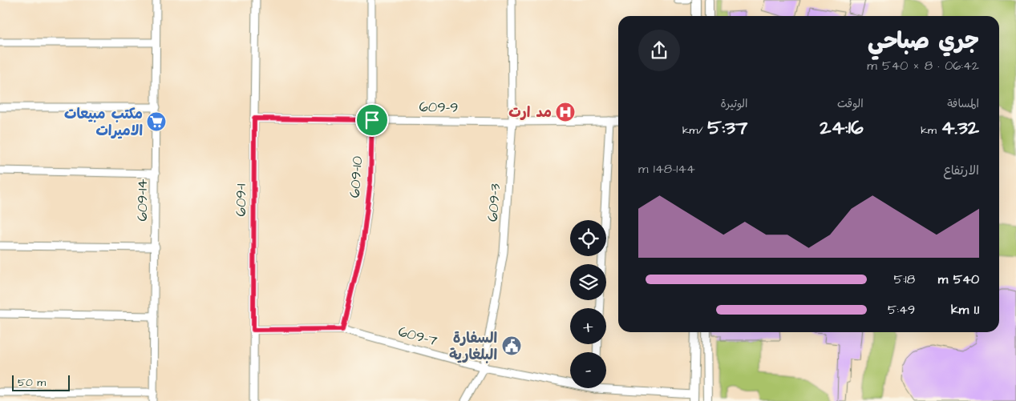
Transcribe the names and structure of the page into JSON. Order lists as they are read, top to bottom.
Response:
{
  "streets": {
    "street": [
      "609-9",
      "609-10",
      "609-14",
      "609-1",
      "609-3",
      "609-7"
    ]
  },
  "crossings": [
    ["609-9", "609-10"],
    ["609-9", "609-1"],
    ["609-9", "609-3"],
    ["609-10", "609-7"],
    ["609-1", "609-7"],
    ["609-3", "609-7"]
  ],
  "places": {
    "hospital": ["مد ارت"],
    "supermarket": ["مكتب مبيعات الاميرات"],
    "public building": ["السفارة البلغارية"]
  },
  "scale_bar": "50 m",
  "page": {
    "heading": ["جري صباحي", "06:42 · 8 × 540 m"],
    "stats": [
      ["المسافة", "4.32 km"],
      ["الوقت", "24:16"],
      ["الوتيرة", "5:37 /km"]
    ],
    "chart": ["الارتفاع", "144–148 m"],
    "map_buttons": ["+", "−"],
    "list": [
      {
        "name": "540 m",
        "note": "5:18"
      },
      {
        "name": "1.1 km",
        "note": "5:49"
      }
    ],
    "scale": "50 m"
  }
}
